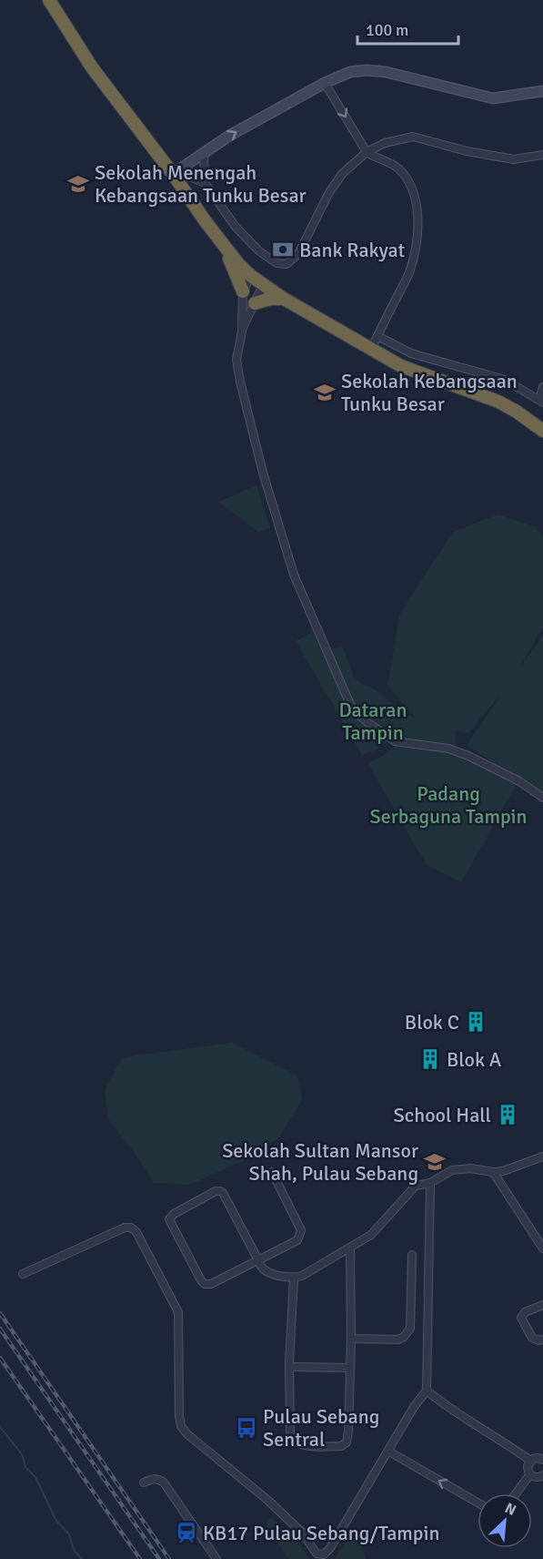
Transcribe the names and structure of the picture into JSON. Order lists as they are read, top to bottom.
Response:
{
  "parks": ["Dataran Tampin", "Padang Serbaguna Tampin"],
  "places": {
    "school or university": ["Sekolah Menengah Kebangsaan Tunku Besar", "Sekolah Kebangsaan Tunku Besar", "Sekolah Sultan Mansor Shah, Pulau Sebang"],
    "bank": ["Bank Rakyat"],
    "building": ["Blok C", "Blok A", "School Hall"],
    "bus stop": ["Pulau Sebang Sentral"],
    "station": ["KB17 Pulau Sebang/Tampin"]
  },
  "scale_bar": "100 m",
  "north": "top right"
}
